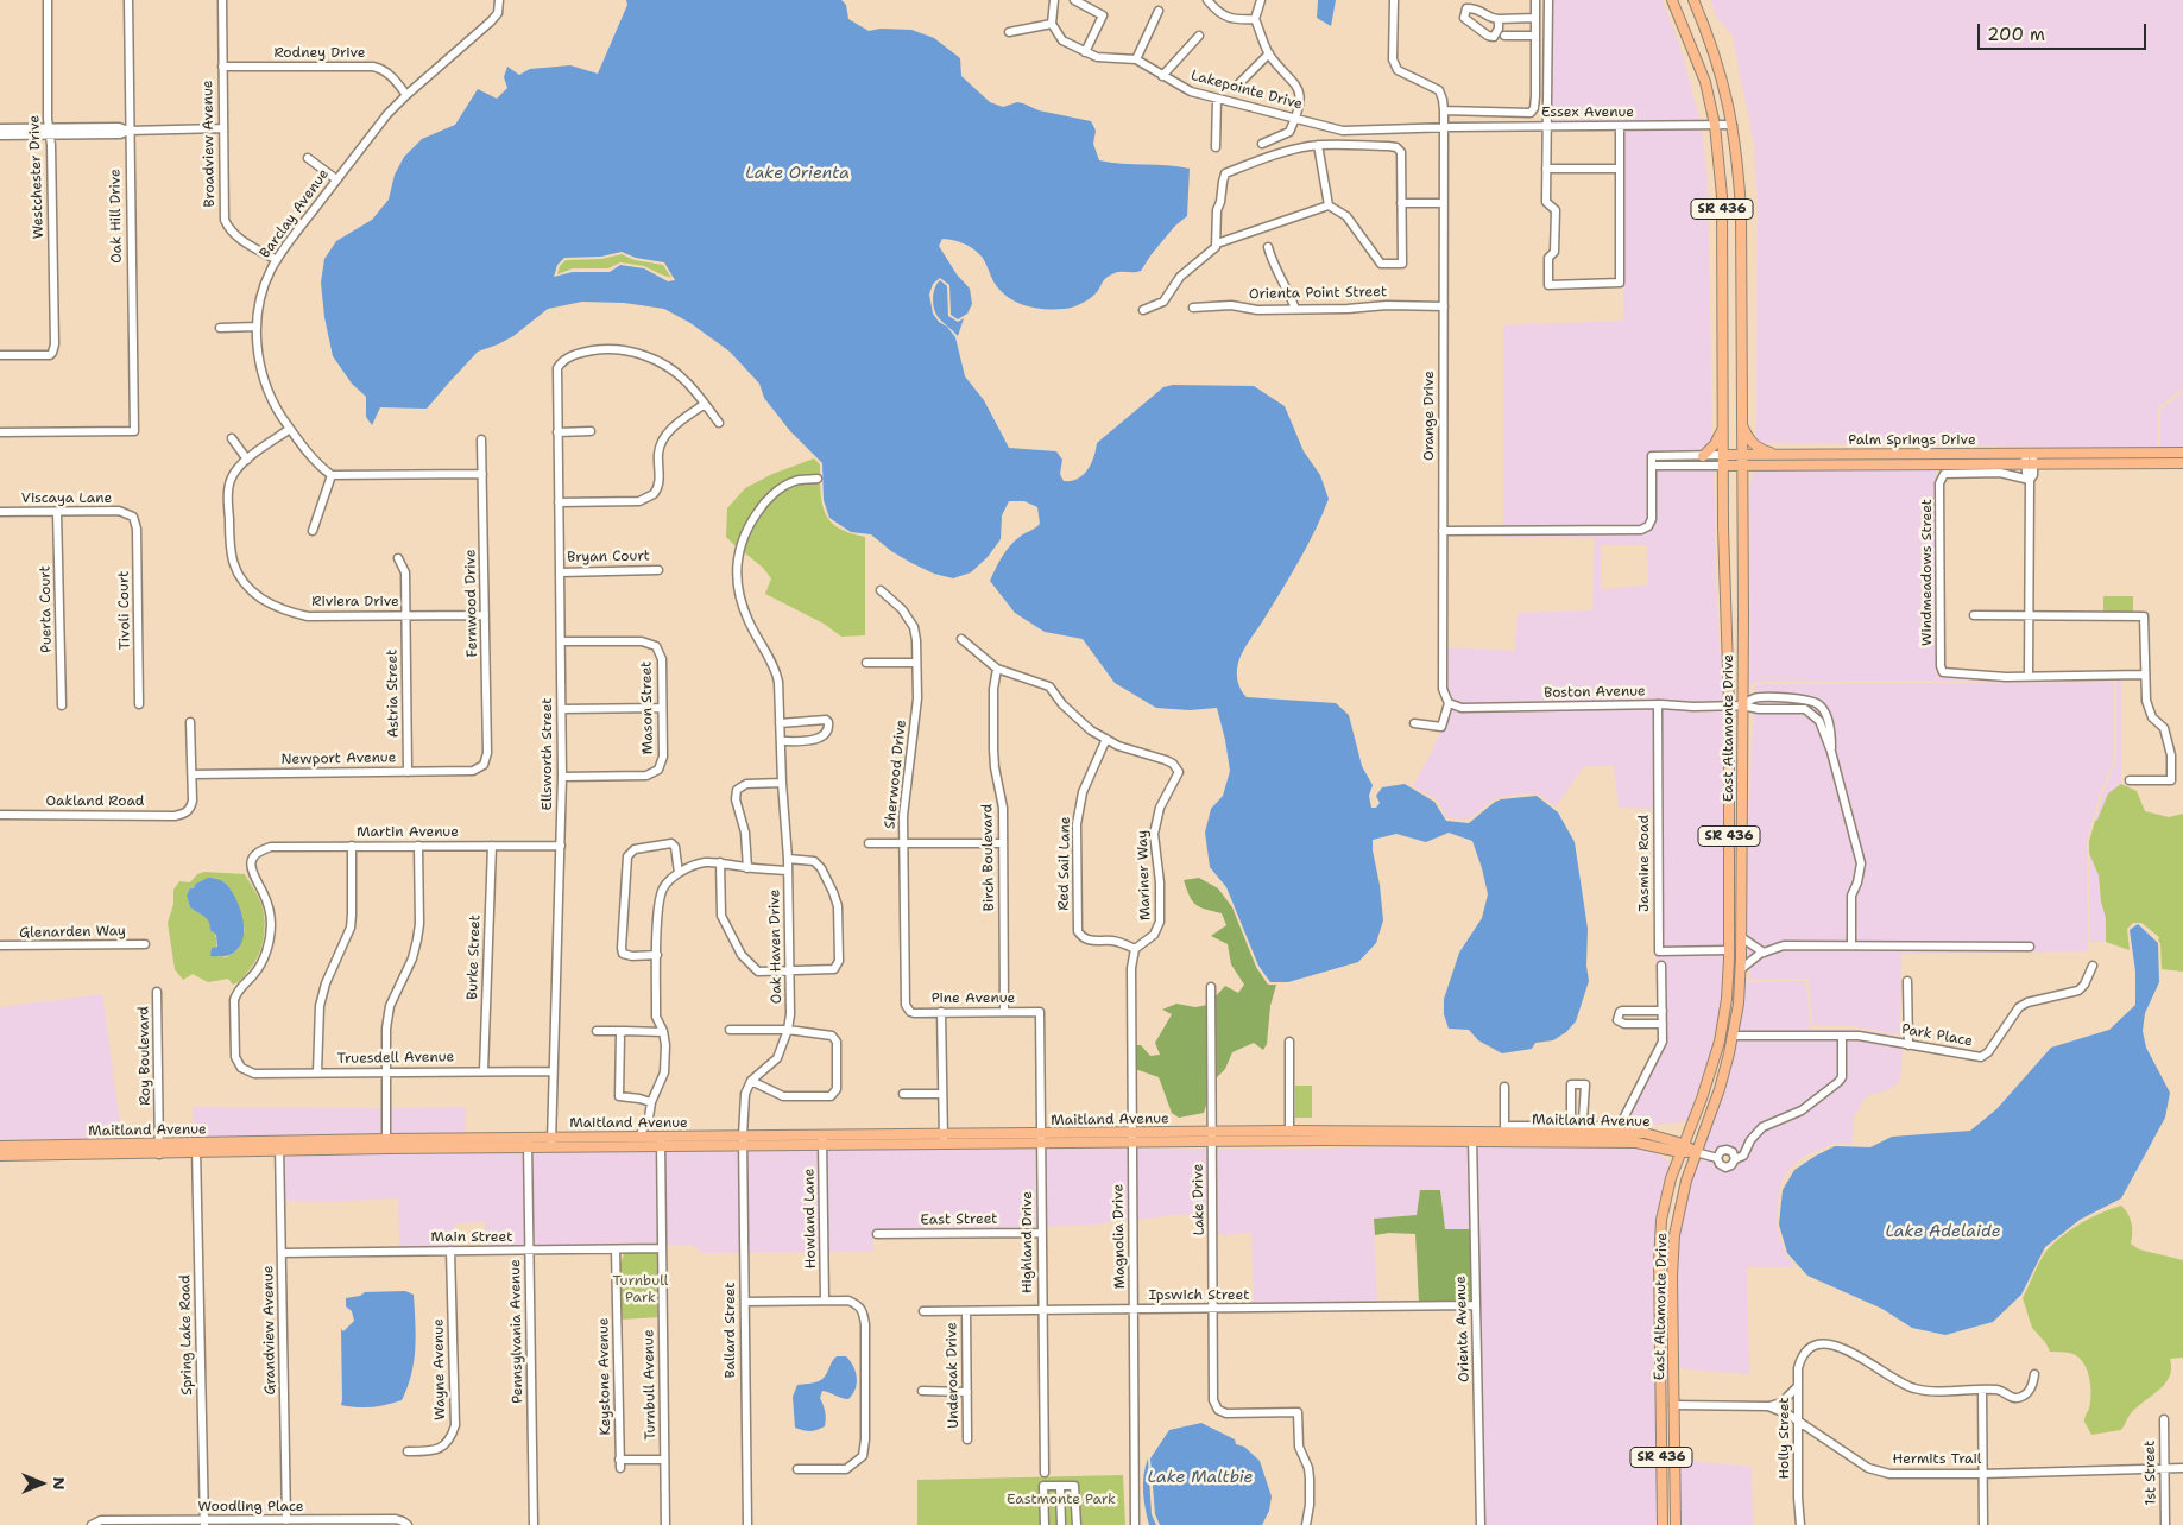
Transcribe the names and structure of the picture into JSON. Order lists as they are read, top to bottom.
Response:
{
  "streets": {
    "main road": [
      "SR 436",
      "Palm Springs Drive",
      "East Altamonte Drive",
      "Maitland Avenue"
    ],
    "street": [
      "Rodney Drive",
      "Lakepointe Drive",
      "Essex Avenue",
      "Broadview Avenue",
      "Westchester Drive",
      "Barclay Avenue",
      "Oak Hill Drive",
      "Orienta Point Street",
      "Orange Drive",
      "Viscaya Lane",
      "Bryan Court",
      "Windmeadows Street",
      "Riviera Drive",
      "Fernwood Drive",
      "Puerta Court",
      "Tivoli Court",
      "Boston Avenue",
      "Astria Street",
      "Mason Street",
      "Ellsworth Street",
      "Newport Avenue",
      "Sherwood Drive",
      "Oakland Road",
      "Martin Avenue",
      "Birch Boulevard",
      "Red Sail Lane",
      "Jasmine Road",
      "Mariner Way",
      "Glenarden Way",
      "Oak Haven Drive",
      "Burke Street",
      "Pine Avenue",
      "Park Place",
      "Roy Boulevard",
      "Truesdell Avenue",
      "Lake Drive",
      "Howland Lane",
      "East Street",
      "Magnolia Drive",
      "Main Street",
      "Highland Drive",
      "Ipswich Street",
      "Orienta Avenue",
      "Grandview Avenue",
      "Ballard Street",
      "Pennsylvania Avenue",
      "Spring Lake Road",
      "Wayne Avenue",
      "Underoak Drive",
      "Keystone Avenue",
      "Turnbull Avenue",
      "Holly Street",
      "Hermits Trail",
      "1st Street",
      "Woodling Place"
    ]
  },
  "crossings": [
    ["Rodney Drive", "Broadview Avenue"],
    ["Rodney Drive", "Barclay Avenue"],
    ["Lakepointe Drive", "Essex Avenue"],
    ["Lakepointe Drive", "Orange Drive"],
    ["Essex Avenue", "SR 436"],
    ["Essex Avenue", "Orange Drive"],
    ["Essex Avenue", "East Altamonte Drive"],
    ["Broadview Avenue", "Barclay Avenue"],
    ["SR 436", "Palm Springs Drive"],
    ["SR 436", "Boston Avenue"],
    ["SR 436", "East Altamonte Drive"],
    ["SR 436", "Jasmine Road"],
    ["SR 436", "Maitland Avenue"],
    ["Barclay Avenue", "Riviera Drive"],
    ["Orienta Point Street", "Orange Drive"],
    ["Orange Drive", "Palm Springs Drive"],
    ["Orange Drive", "Boston Avenue"],
    ["Palm Springs Drive", "East Altamonte Drive"],
    ["Viscaya Lane", "Puerta Court"],
    ["Viscaya Lane", "Tivoli Court"],
    ["Bryan Court", "Ellsworth Street"],
    ["Riviera Drive", "Fernwood Drive"],
    ["Riviera Drive", "Astria Street"],
    ["Fernwood Drive", "Newport Avenue"],
    ["Boston Avenue", "East Altamonte Drive"],
    ["Boston Avenue", "Jasmine Road"],
    ["Astria Street", "Newport Avenue"],
    ["Mason Street", "Ellsworth Street"],
    ["East Altamonte Drive", "Park Place"],
    ["East Altamonte Drive", "Maitland Avenue"],
    ["East Altamonte Drive", "Hermits Trail"],
    ["Ellsworth Street", "Martin Avenue"],
    ["Ellsworth Street", "Truesdell Avenue"],
    ["Ellsworth Street", "Maitland Avenue"],
    ["Newport Avenue", "Oakland Road"],
    ["Sherwood Drive", "Pine Avenue"],
    ["Martin Avenue", "Burke Street"],
    ["Martin Avenue", "Truesdell Avenue"],
    ["Birch Boulevard", "Mariner Way"],
    ["Birch Boulevard", "Pine Avenue"],
    ["Red Sail Lane", "Mariner Way"],
    ["Red Sail Lane", "Magnolia Drive"],
    ["Mariner Way", "Magnolia Drive"],
    ["Burke Street", "Truesdell Avenue"],
    ["Pine Avenue", "Highland Drive"],
    ["Roy Boulevard", "Maitland Avenue"],
    ["Maitland Avenue", "Lake Drive"],
    ["Maitland Avenue", "Howland Lane"],
    ["Maitland Avenue", "Magnolia Drive"],
    ["Maitland Avenue", "Highland Drive"],
    ["Maitland Avenue", "Orienta Avenue"],
    ["Maitland Avenue", "Grandview Avenue"],
    ["Maitland Avenue", "Ballard Street"],
    ["Maitland Avenue", "Pennsylvania Avenue"],
    ["Maitland Avenue", "Spring Lake Road"],
    ["Maitland Avenue", "Turnbull Avenue"],
    ["Lake Drive", "Ipswich Street"],
    ["East Street", "Highland Drive"],
    ["Magnolia Drive", "Ipswich Street"],
    ["Main Street", "Grandview Avenue"],
    ["Main Street", "Pennsylvania Avenue"],
    ["Main Street", "Wayne Avenue"],
    ["Main Street", "Keystone Avenue"],
    ["Main Street", "Turnbull Avenue"],
    ["Highland Drive", "Ipswich Street"],
    ["Ipswich Street", "Orienta Avenue"],
    ["Ipswich Street", "Underoak Drive"],
    ["Grandview Avenue", "Woodling Place"],
    ["Spring Lake Road", "Woodling Place"],
    ["Keystone Avenue", "Turnbull Avenue"],
    ["Holly Street", "Hermits Trail"],
    ["Hermits Trail", "1st Street"]
  ],
  "water": ["Lake Orienta", "Lake Adelaide", "Lake Maltbie"],
  "parks": ["Turnbull Park", "Eastmonte Park"],
  "scale_bar": "200 m",
  "north": "right"
}
